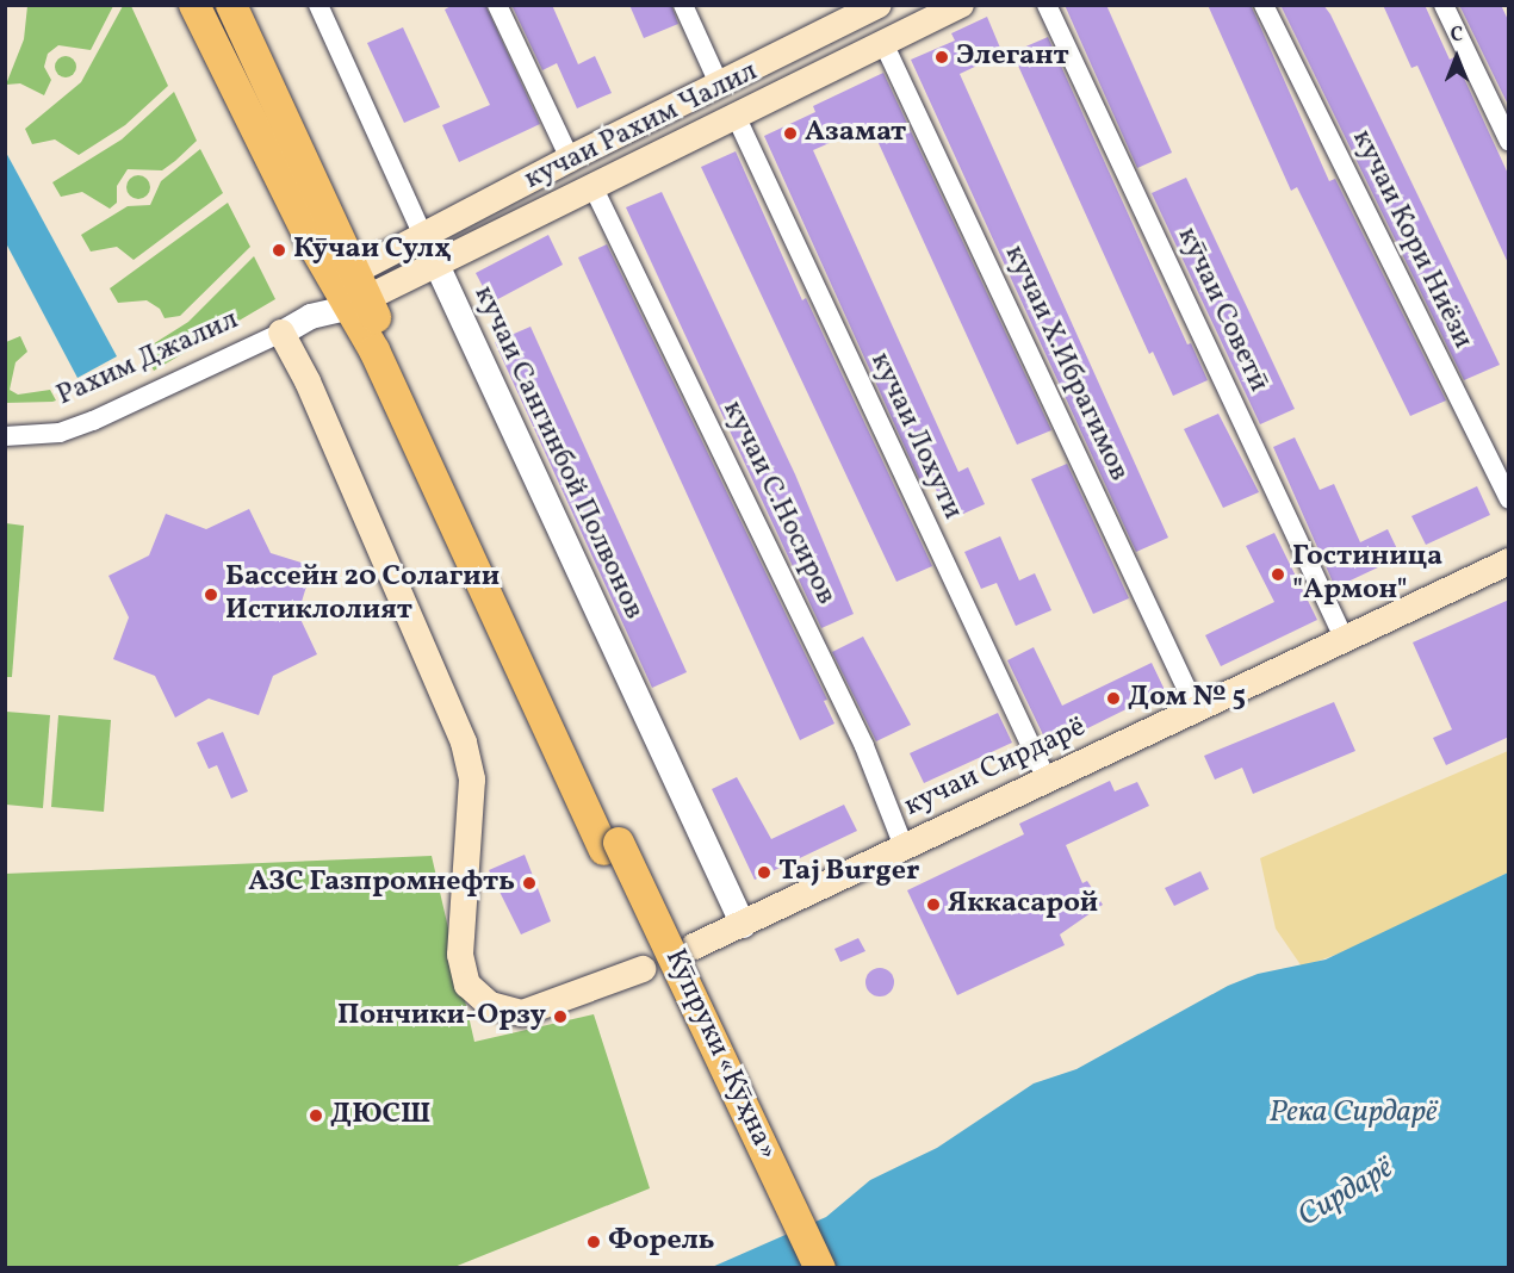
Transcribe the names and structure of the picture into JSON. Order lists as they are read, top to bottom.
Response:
{
  "streets": {
    "main road": ["кучаи Рахим Чалил", "кучаи Сирдарё", "Кӯпруки «Кӯҳна»"],
    "street": [
      "кучаи Кори Ниёзи",
      "кӯчаи Советӣ",
      "Рахим Джалил",
      "кучаи Х.Ибрагимов",
      "кучаи Лохути",
      "кучаи Сангинбой Полвонов",
      "кучаи С.Носиров"
    ]
  },
  "crossings": [
    ["кучаи Рахим Чалил", "Рахим Джалил"],
    ["кучаи Рахим Чалил", "кучаи Х.Ибрагимов"],
    ["кучаи Рахим Чалил", "кучаи Лохути"],
    ["кучаи Рахим Чалил", "кучаи Сангинбой Полвонов"],
    ["кучаи Рахим Чалил", "кучаи С.Носиров"],
    ["кӯчаи Советӣ", "кучаи Сирдарё"],
    ["кучаи Х.Ибрагимов", "кучаи Сирдарё"],
    ["кучаи Лохути", "кучаи Сирдарё"],
    ["кучаи Сангинбой Полвонов", "кучаи Сирдарё"],
    ["кучаи С.Носиров", "кучаи Сирдарё"]
  ],
  "water": ["Река Сирдарё", "Сирдарё"],
  "places": [
    "Элегант",
    "Азамат",
    "Кӯчаи Сулҳ",
    "Гостиница \"Армон\"",
    "Бассейн 20 Солагии Истиклолият",
    "Дом № 5",
    "Taj Burger",
    "АЗС Газпромнефть",
    "Яккасарой",
    "Пончики-Орзу",
    "ДЮСШ",
    "Форель"
  ],
  "north": "top"
}
